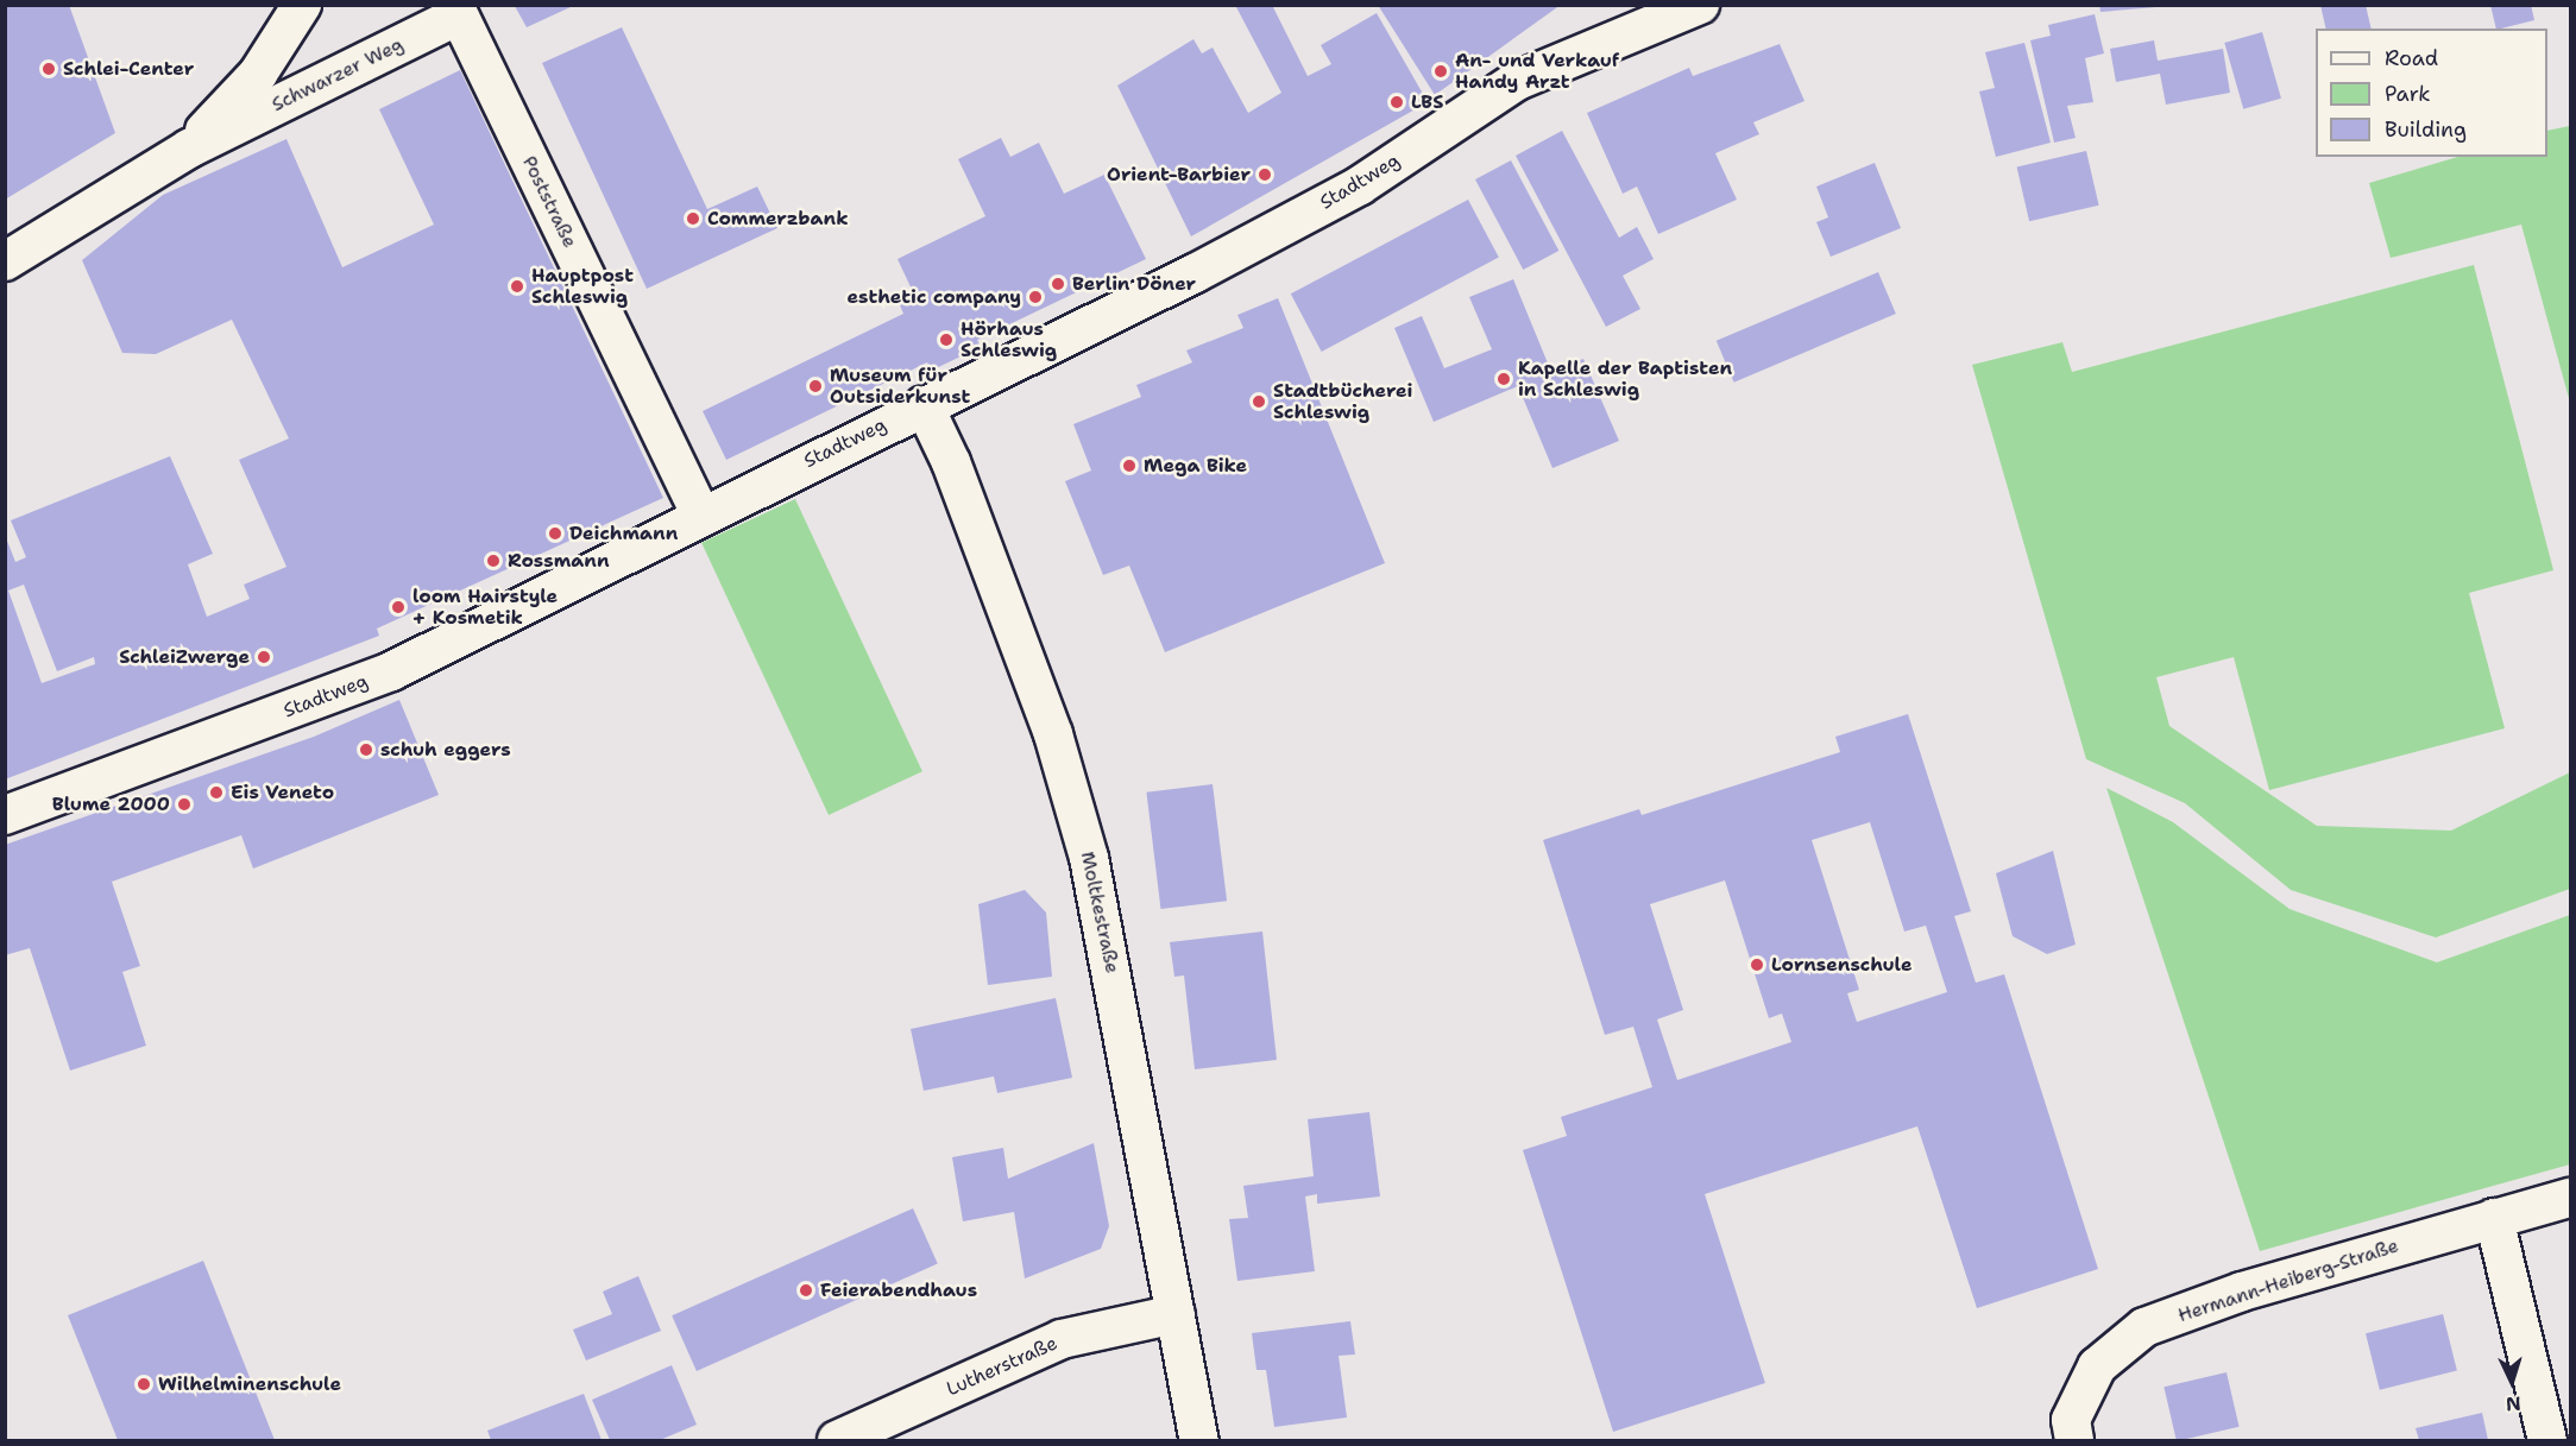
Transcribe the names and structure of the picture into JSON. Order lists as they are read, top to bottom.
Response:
{
  "streets": {
    "street": [
      "Schwarzer Weg",
      "Stadtweg",
      "Poststraße",
      "Moltkestraße",
      "Hermann-Heiberg-Straße",
      "Lutherstraße"
    ]
  },
  "crossings": [
    ["Schwarzer Weg", "Poststraße"],
    ["Stadtweg", "Poststraße"],
    ["Stadtweg", "Moltkestraße"],
    ["Moltkestraße", "Lutherstraße"]
  ],
  "places": [
    "Schlei-Center",
    "An- und Verkauf Handy Arzt",
    "LBS",
    "Orient-Barbier",
    "Commerzbank",
    "Berlin Döner",
    "Hauptpost Schleswig",
    "esthetic company",
    "Hörhaus Schleswig",
    "Kapelle der Baptisten in Schleswig",
    "Museum für Outsiderkunst",
    "Stadtbücherei Schleswig",
    "Mega Bike",
    "Deichmann",
    "Rossmann",
    "loom Hairstyle + Kosmetik",
    "SchleiZwerge",
    "schuh eggers",
    "Eis Veneto",
    "Blume 2000",
    "Lornsenschule",
    "Feierabendhaus",
    "Wilhelminenschule"
  ],
  "legend": ["Road", "Park", "Building"],
  "north": "bottom"
}
